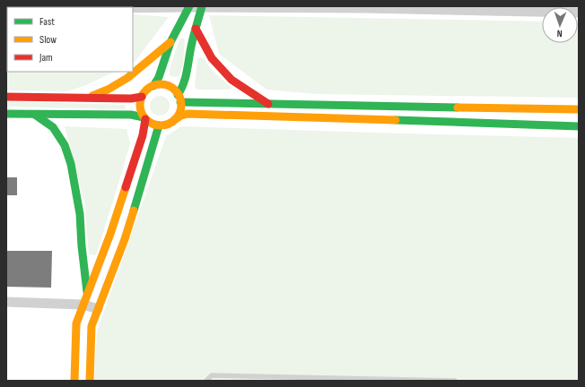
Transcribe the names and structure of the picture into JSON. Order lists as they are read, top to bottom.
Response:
{
  "legend": ["Fast", "Slow", "Jam"],
  "north": "bottom"
}
